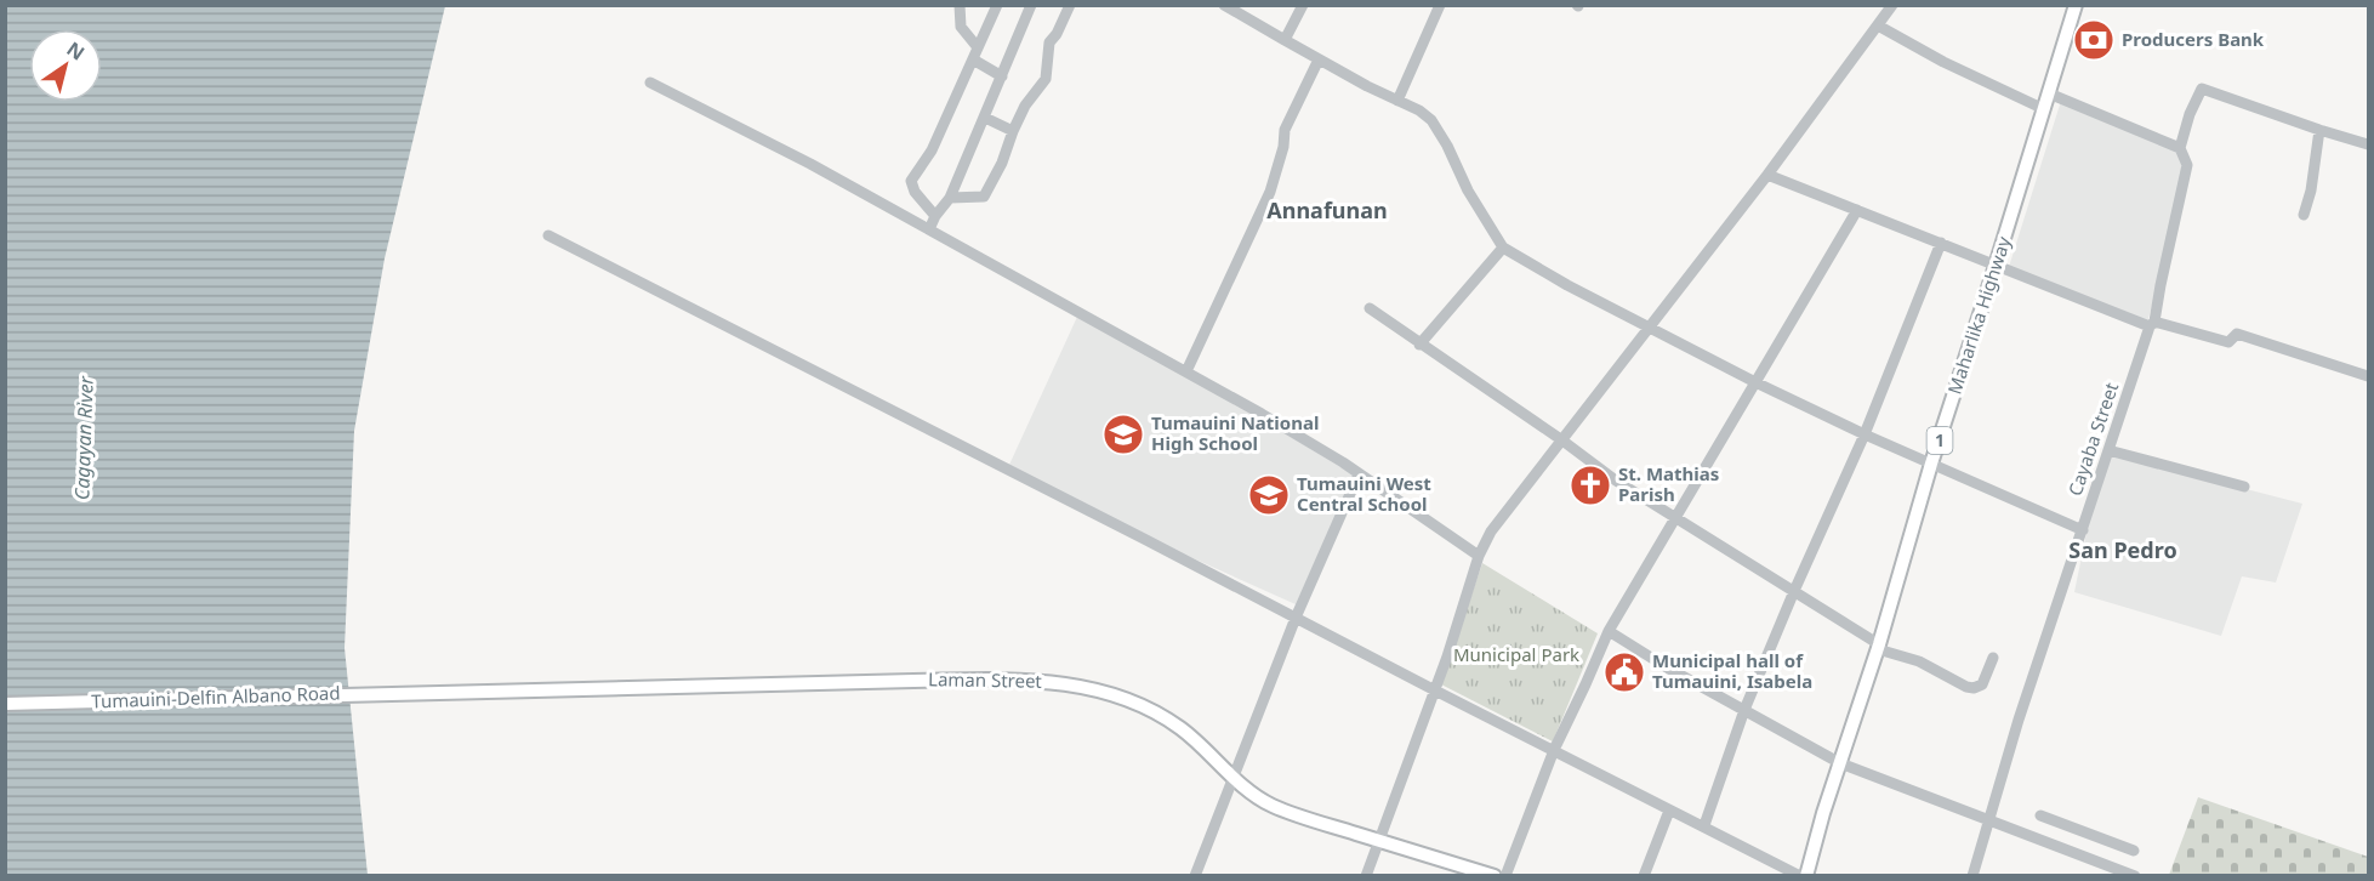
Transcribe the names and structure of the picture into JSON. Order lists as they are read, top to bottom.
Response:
{
  "streets": {
    "main road": [
      "Maharlika Highway",
      "1",
      "Laman Street",
      "Tumauini-Delfin Albano Road"
    ],
    "street": ["Cayaba Street"]
  },
  "crossings": [
    ["Laman Street", "Tumauini-Delfin Albano Road"]
  ],
  "districts": ["Annafunan", "San Pedro"],
  "water": ["Cagayan River"],
  "parks": ["Municipal Park"],
  "places": {
    "bank": ["Producers Bank"],
    "school or university": ["Tumauini National High School", "Tumauini West Central School"],
    "church": ["St. Mathias Parish"],
    "public building": ["Municipal hall of Tumauini, Isabela"]
  },
  "north": "top right"
}
